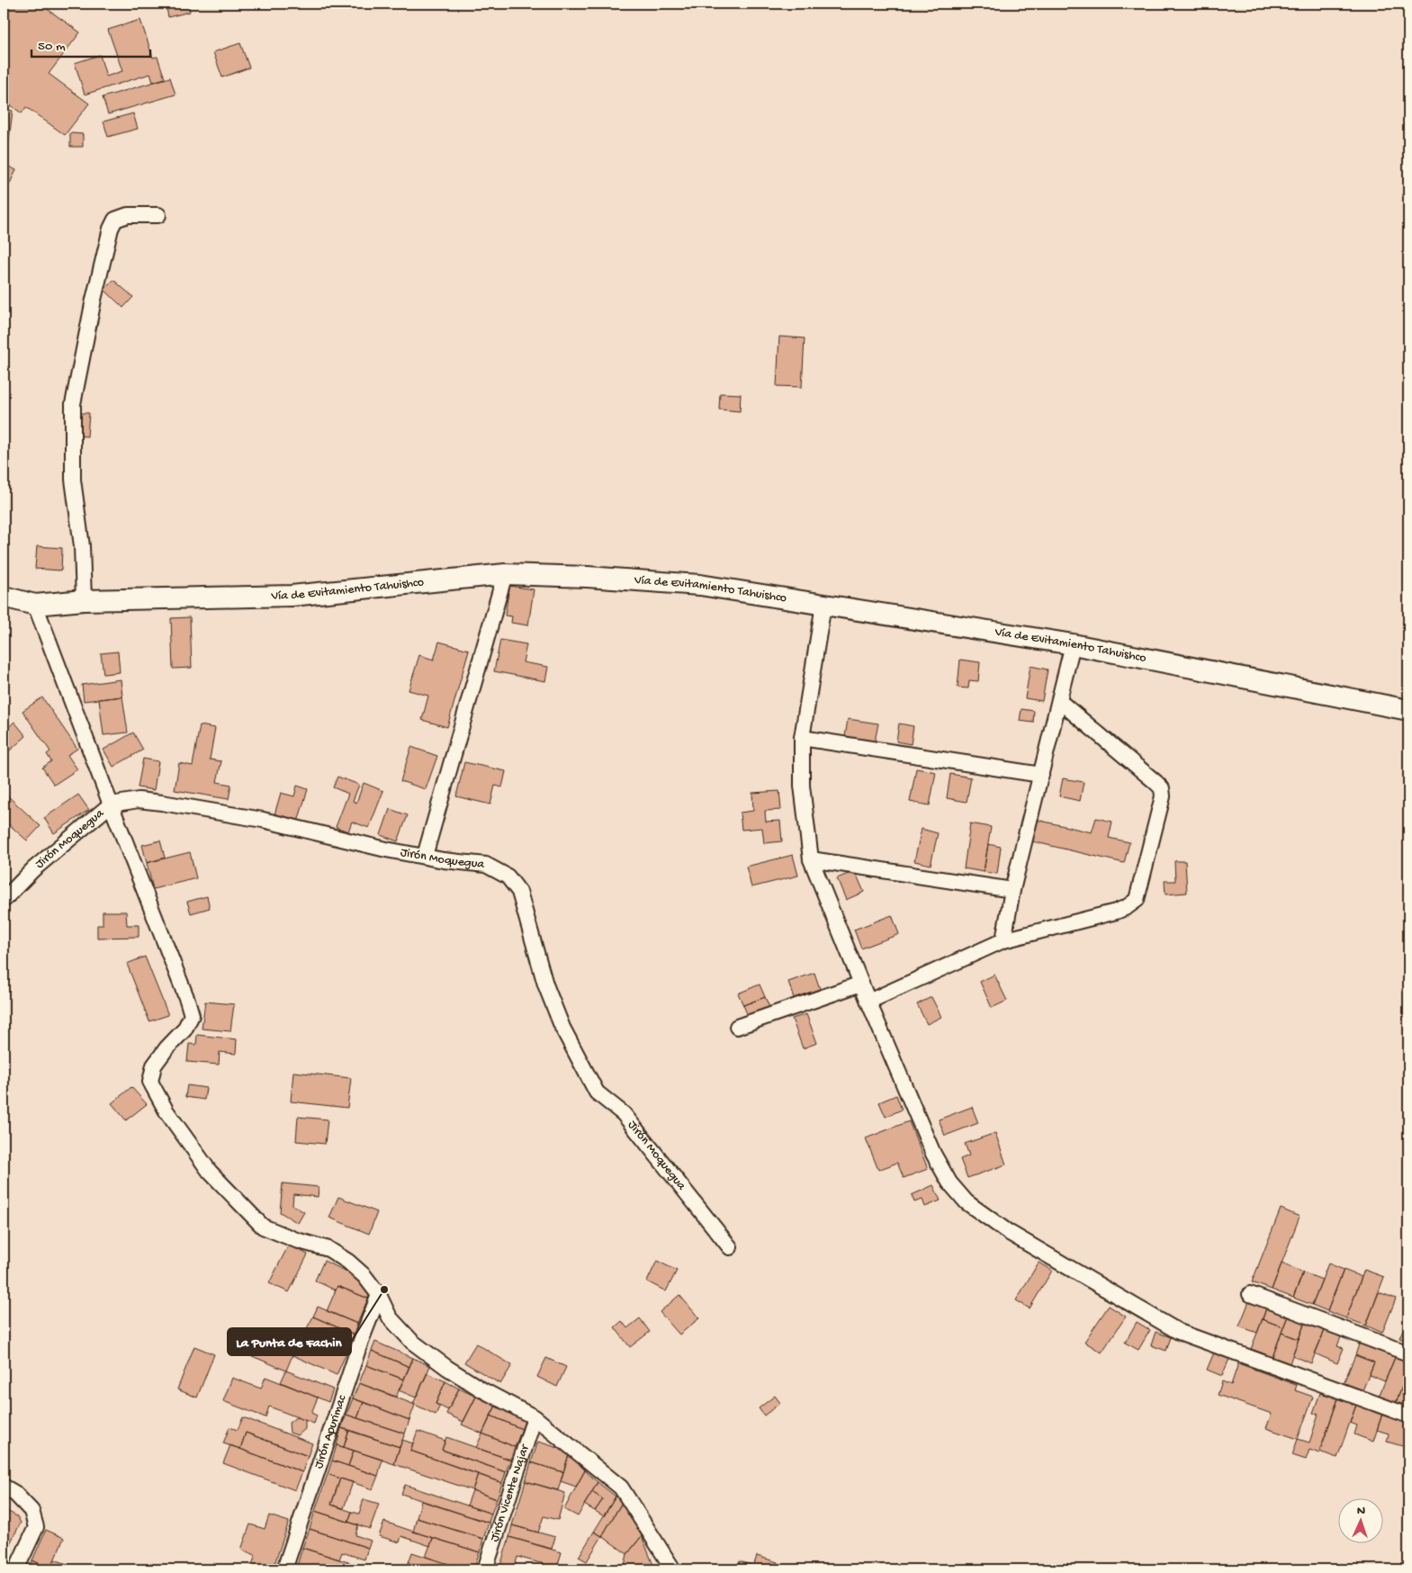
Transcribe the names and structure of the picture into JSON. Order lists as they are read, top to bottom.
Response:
{
  "streets": {
    "main road": ["Vía de Evitamiento Tahuishco"],
    "street": ["Jirón Moquegua", "Jirón Apurimac", "Jirón Vicente Najar"]
  },
  "places": ["La Punta de Fachin"],
  "scale_bar": "50 m",
  "north": "top"
}
